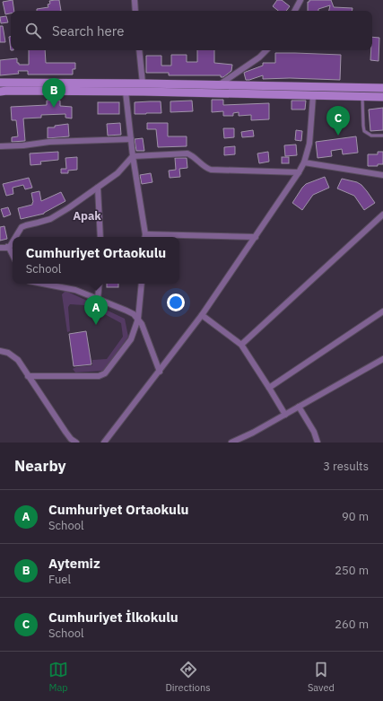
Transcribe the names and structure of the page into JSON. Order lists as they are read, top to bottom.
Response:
{
  "districts": ["Apak"],
  "page": {
    "search": "Search here",
    "pins": ["B", "C", "A"],
    "popup": ["Cumhuriyet Ortaokulu", "School"],
    "heading": ["Nearby", "3 results"],
    "list": [
      {
        "mark": "A",
        "name": "Cumhuriyet Ortaokulu",
        "note": "School",
        "value": "90 m"
      },
      {
        "mark": "B",
        "name": "Aytemiz",
        "note": "Fuel",
        "value": "250 m"
      },
      {
        "mark": "C",
        "name": "Cumhuriyet İlkokulu",
        "note": "School",
        "value": "260 m"
      }
    ],
    "nav": ["Map", "Directions", "Saved"]
  }
}
